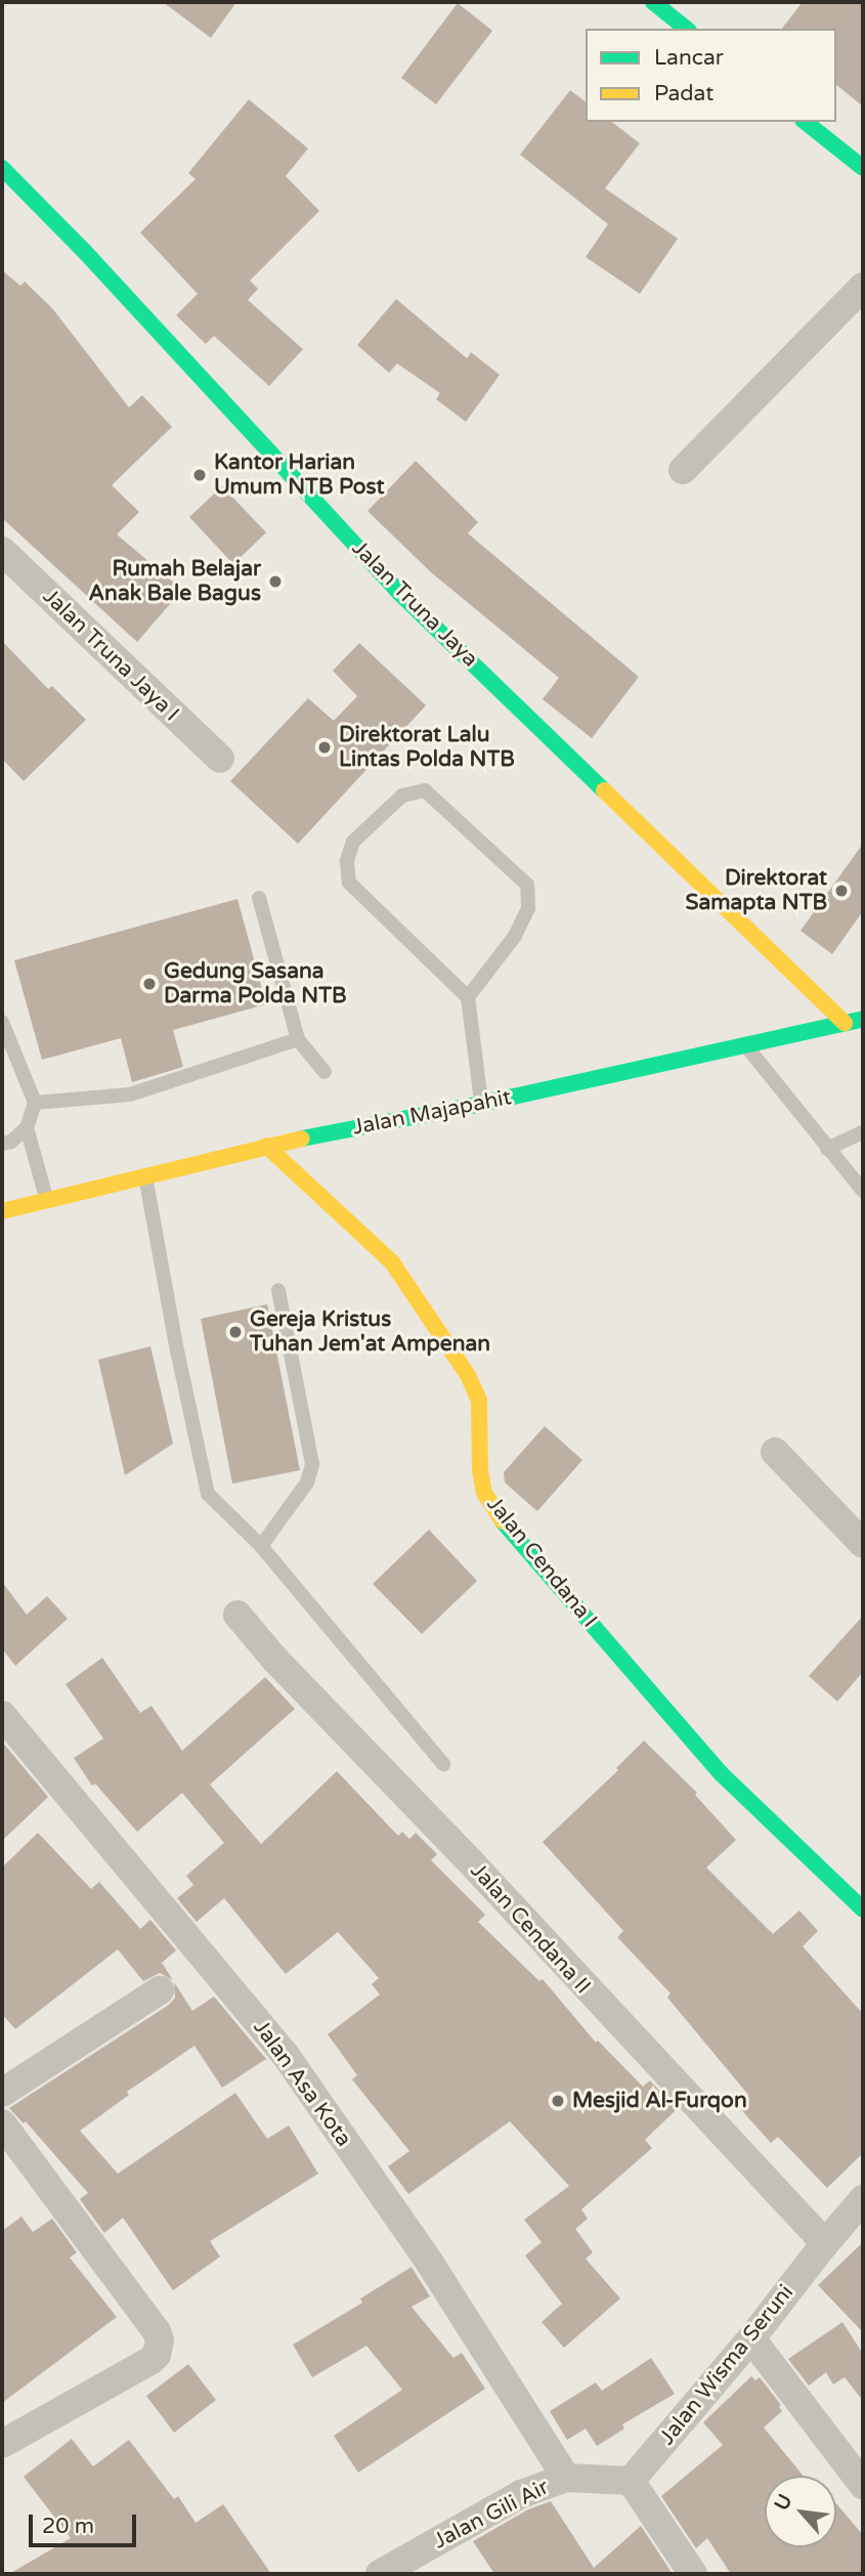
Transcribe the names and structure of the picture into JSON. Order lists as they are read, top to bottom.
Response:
{
  "streets": {
    "street": [
      "Jalan Truna Jaya",
      "Jalan Truna Jaya I",
      "Jalan Majapahit",
      "Jalan Cendana I",
      "Jalan Cendana II",
      "Jalan Asa Kota",
      "Jalan Wisma Seruni",
      "Jalan Gili Air"
    ]
  },
  "crossings": [
    ["Jalan Truna Jaya", "Jalan Majapahit"],
    ["Jalan Majapahit", "Jalan Cendana I"],
    ["Jalan Cendana II", "Jalan Wisma Seruni"],
    ["Jalan Asa Kota", "Jalan Gili Air"]
  ],
  "places": [
    "Kantor Harian Umum NTB Post",
    "Rumah Belajar Anak Bale Bagus",
    "Direktorat Lalu Lintas Polda NTB",
    "Direktorat Samapta NTB",
    "Gedung Sasana Darma Polda NTB",
    "Gereja Kristus Tuhan Jem'at Ampenan",
    "Mesjid Al-Furqon"
  ],
  "legend": ["Lancar", "Padat"],
  "scale_bar": "20 m",
  "north": "top left"
}
